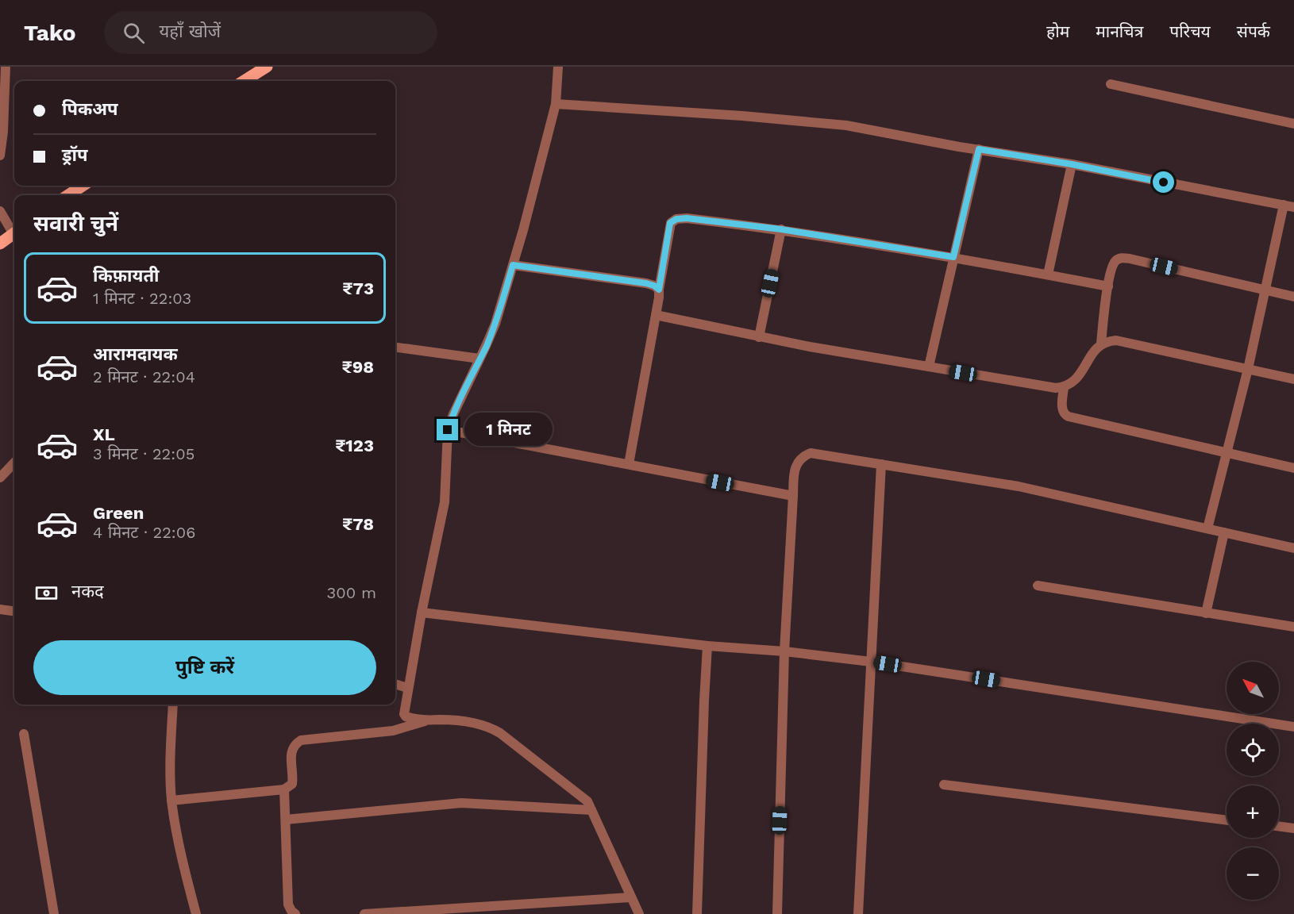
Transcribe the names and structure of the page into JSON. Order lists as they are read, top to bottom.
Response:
{
  "north": "top left",
  "page": {
    "header": "Tako",
    "search": "यहाँ खोजें",
    "nav": [
      "होम",
      "मानचित्र",
      "परिचय",
      "संपर्क"
    ],
    "banner": ["पिकअप", "ड्रॉप"],
    "heading": "सवारी चुनें",
    "list": [
      {
        "name": "किफ़ायती",
        "note": "1 मिनट · 22:03",
        "value": "₹73"
      },
      {
        "name": "आरामदायक",
        "note": "2 मिनट · 22:04",
        "value": "₹98"
      },
      {
        "name": "XL",
        "note": "3 मिनट · 22:05",
        "value": "₹123"
      },
      {
        "name": "Green",
        "note": "4 मिनट · 22:06",
        "value": "₹78"
      }
    ],
    "bubble": "1 मिनट",
    "pay": ["नकद", "300 m"],
    "buttons": "पुष्टि करें",
    "map_buttons": ["+", "−"]
  }
}
